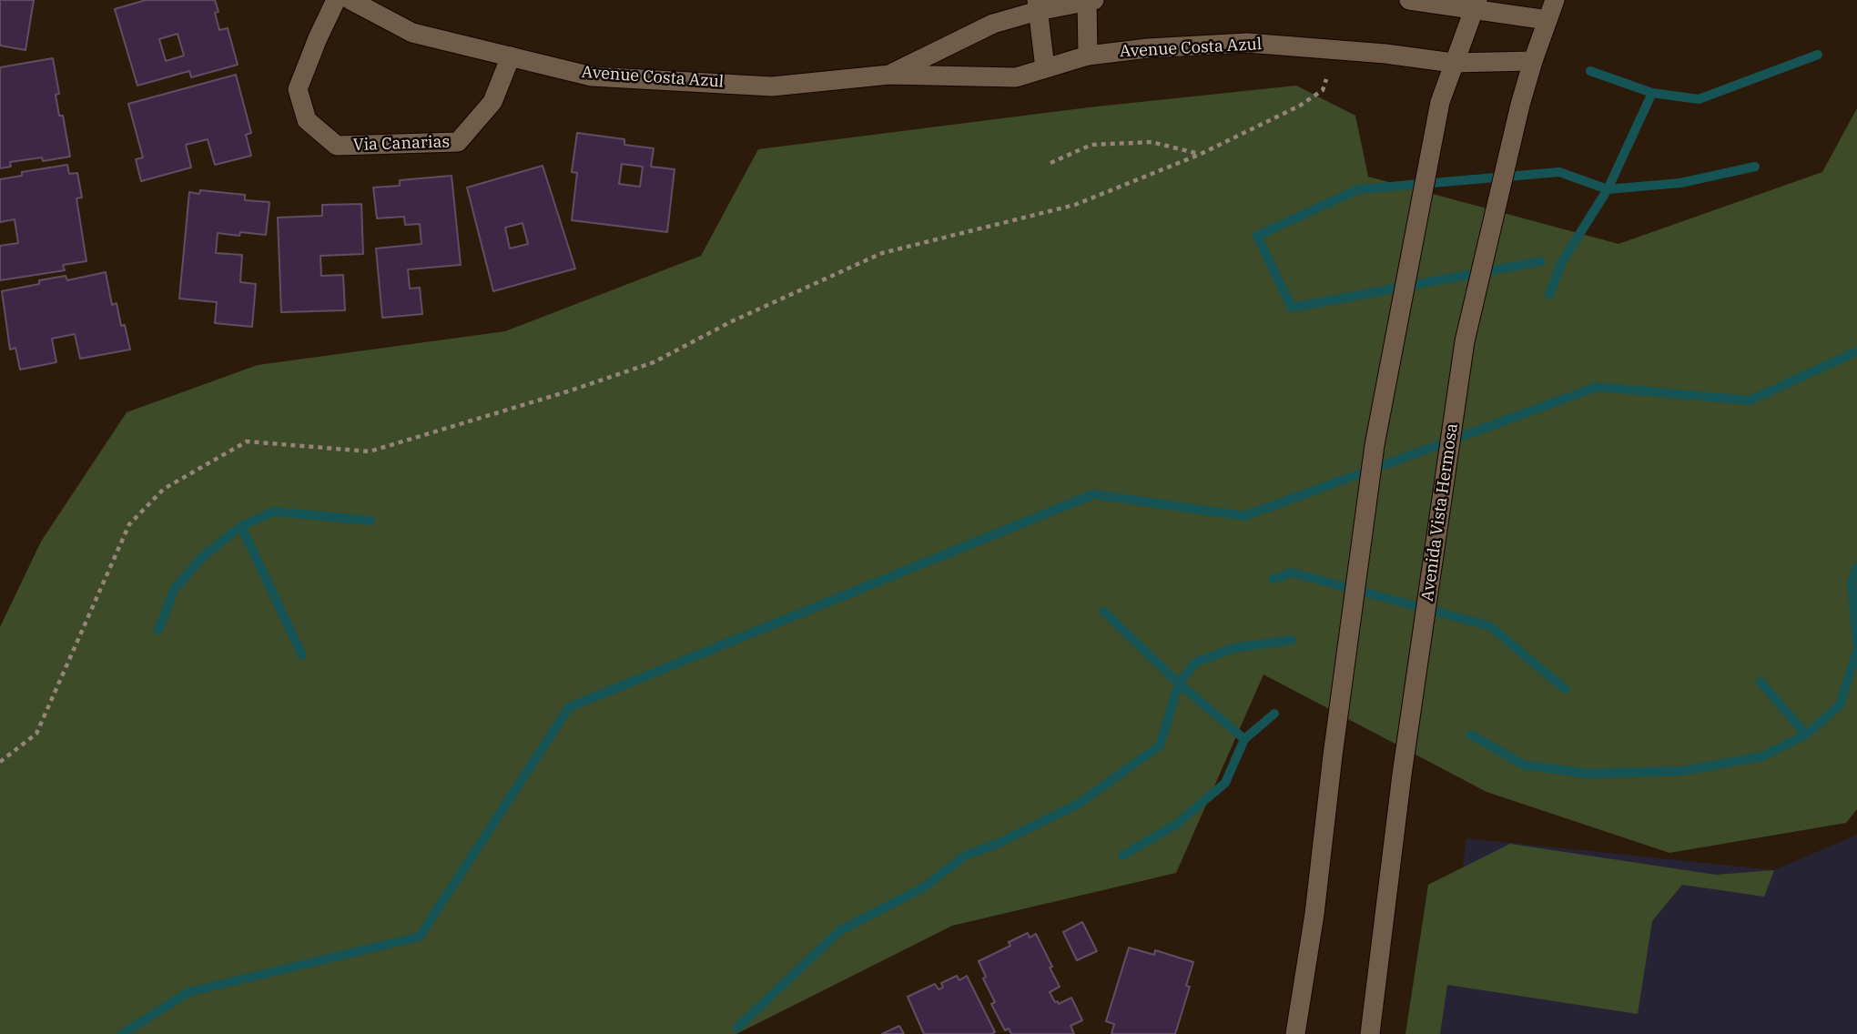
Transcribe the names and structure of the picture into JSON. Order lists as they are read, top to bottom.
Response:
{
  "streets": {
    "main road": ["Avenue Costa Azul", "Via Canarias", "Avenida Vista Hermosa"]
  },
  "crossings": [
    ["Avenue Costa Azul", "Via Canarias"],
    ["Avenue Costa Azul", "Avenida Vista Hermosa"]
  ]
}
